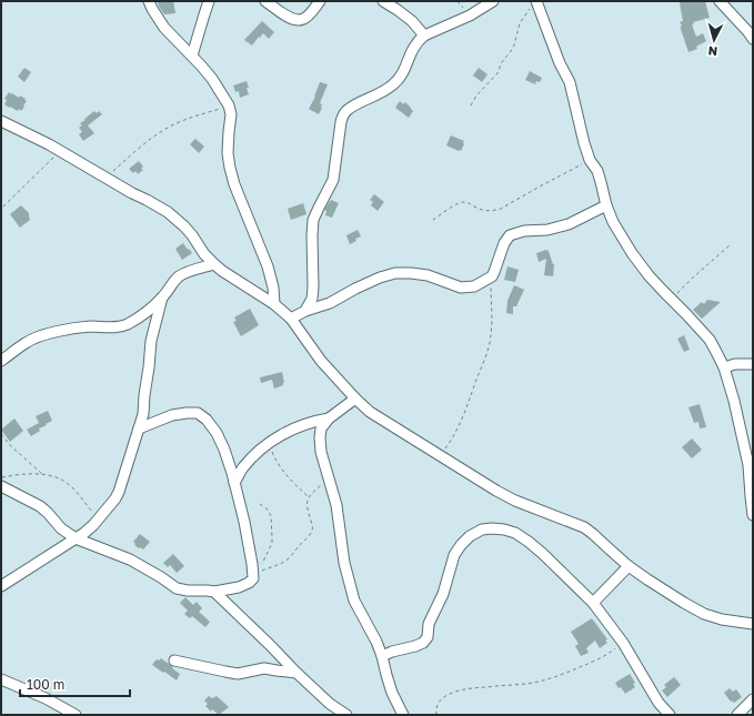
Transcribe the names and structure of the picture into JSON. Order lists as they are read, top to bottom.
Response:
{
  "scale_bar": "100 m",
  "north": "bottom"
}
